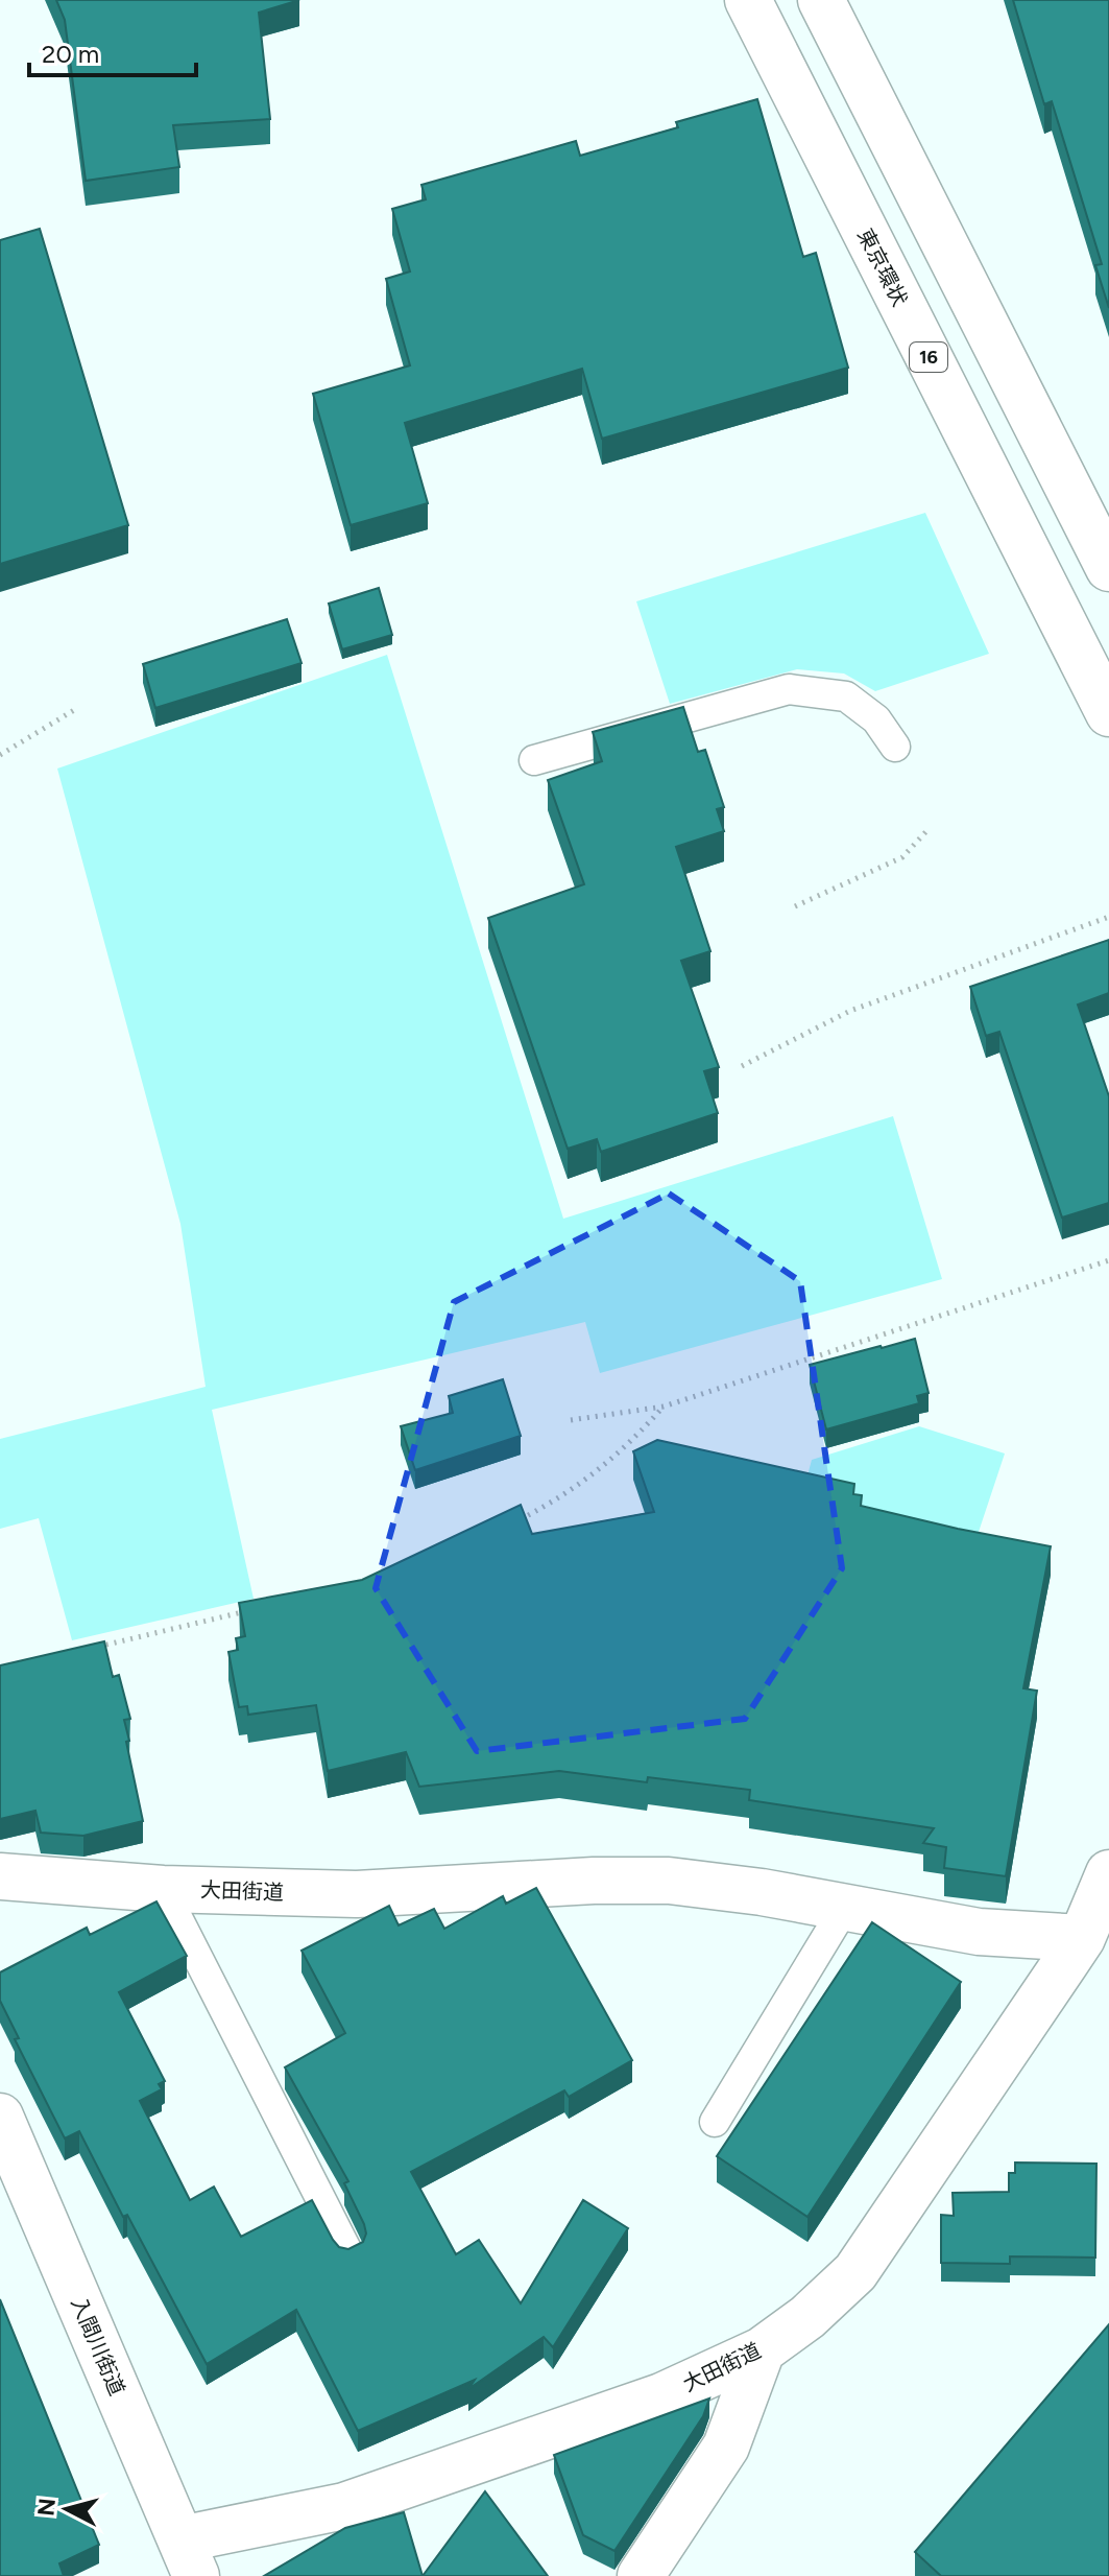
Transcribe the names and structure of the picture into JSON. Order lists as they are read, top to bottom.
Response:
{
  "streets": {
    "main road": [
      "東京環状",
      "16",
      "大田街道",
      "入間川街道"
    ]
  },
  "crossings": [
    ["大田街道", "入間川街道"]
  ],
  "scale_bar": "20 m",
  "north": "left"
}
